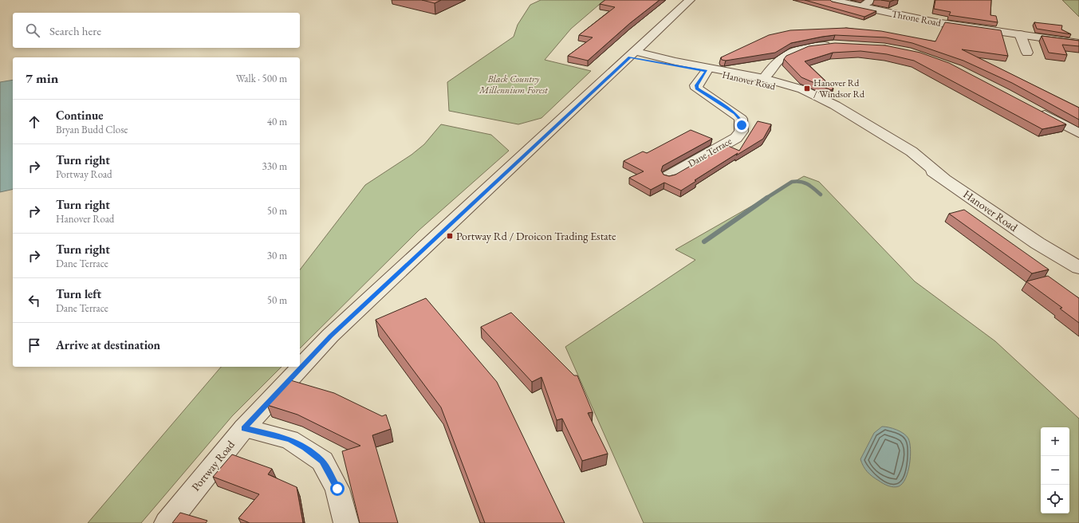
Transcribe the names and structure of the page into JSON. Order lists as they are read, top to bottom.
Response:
{
  "streets": {
    "street": [
      "Throne Road",
      "Hanover Road",
      "Dane Terrace",
      "Portway Road"
    ]
  },
  "crossings": [
    ["Hanover Road", "Dane Terrace"],
    ["Hanover Road", "Portway Road"]
  ],
  "parks": ["Black Country Millennium Forest"],
  "places": {
    "transit": ["Hanover Rd / Windsor Rd", "Portway Rd / Droicon Trading Estate"]
  },
  "page": {
    "search": "Search here",
    "heading": ["7 min", "Walk · 500 m"],
    "list": [
      ["Continue", "Bryan Budd Close", "40 m"],
      ["Turn right", "Portway Road", "330 m"],
      ["Turn right", "Hanover Road", "50 m"],
      ["Turn right", "Dane Terrace", "30 m"],
      ["Turn left", "Dane Terrace", "50 m"],
      "Arrive at destination"
    ],
    "map_buttons": ["+", "−"]
  }
}
